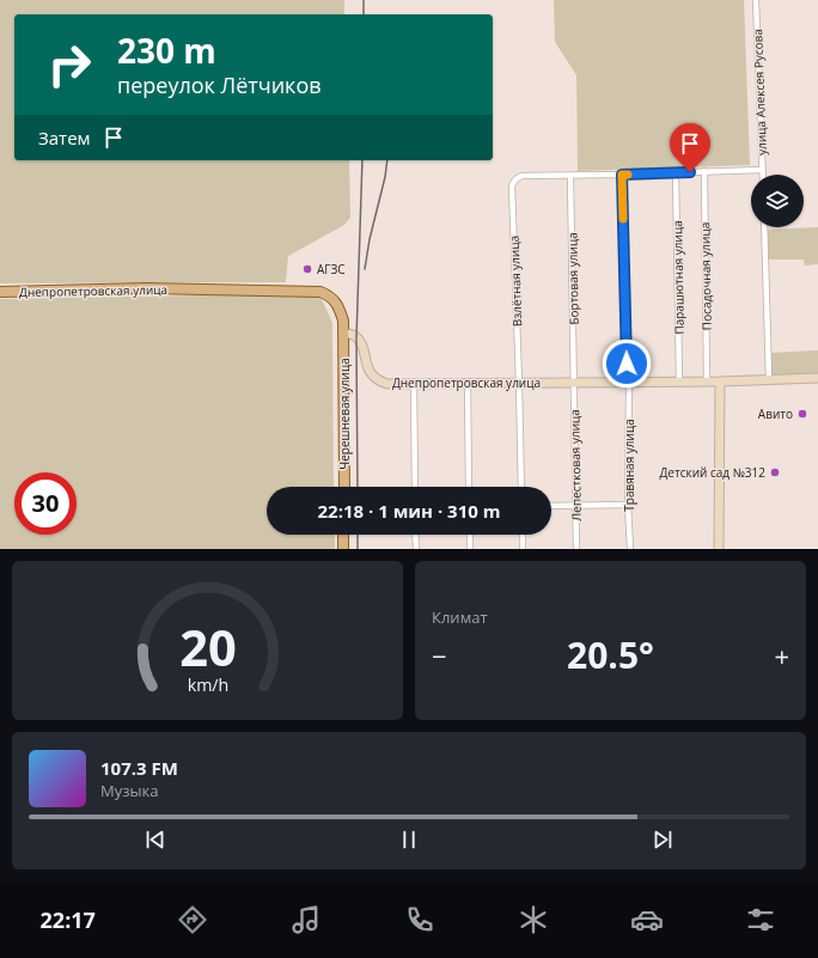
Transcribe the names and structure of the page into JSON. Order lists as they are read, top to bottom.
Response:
{
  "streets": {
    "main road": ["Днепропетровская улица", "Черешневая улица"],
    "street": [
      "улица Алексея Русова",
      "Посадочная улица",
      "Парашютная улица",
      "Бортовая улица",
      "Взлётная улица",
      "Лепестковая улица",
      "Травяная улица"
    ]
  },
  "crossings": [
    ["Посадочная улица", "Днепропетровская улица"],
    ["Парашютная улица", "Днепропетровская улица"],
    ["Бортовая улица", "Взлётная улица"],
    ["Бортовая улица", "Днепропетровская улица"],
    ["Бортовая улица", "Лепестковая улица"],
    ["Взлётная улица", "Днепропетровская улица"],
    ["Днепропетровская улица", "Черешневая улица"],
    ["Днепропетровская улица", "Лепестковая улица"],
    ["Днепропетровская улица", "Травяная улица"]
  ],
  "places": ["АГЗС", "Авито", "Детский сад №312"],
  "page": {
    "turn": ["230 m", "переулок Лётчиков"],
    "then": "Затем",
    "limit": "30",
    "trip": "22:18 · 1 мин · 310 m",
    "tile": "Климат",
    "heat": ["−", "20.5°", "+"],
    "song": ["107.3 FM", "Музыка"],
    "tabs": "22:17",
    "gauge": ["20", "km/h"]
  }
}
